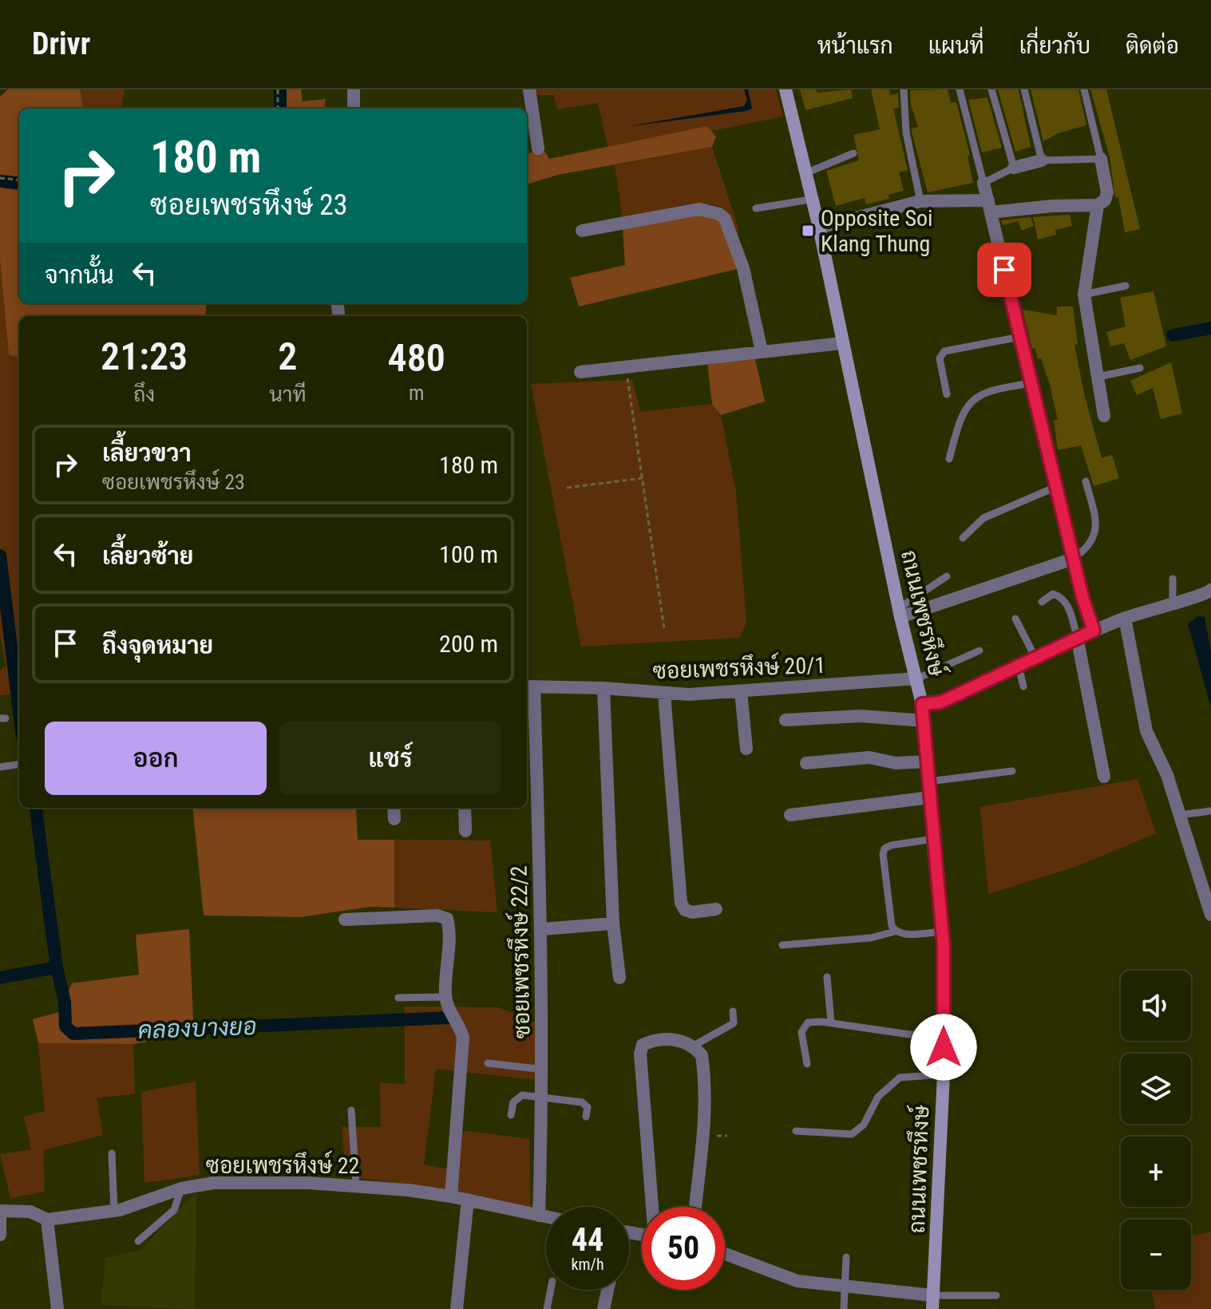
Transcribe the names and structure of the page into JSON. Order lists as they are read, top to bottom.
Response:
{
  "streets": {
    "main road": ["ถนนเพชรหึงษ์"],
    "street": ["ซอยเพชรหึงษ์ 20/1", "ซอยเพชรหึงษ์ 22/2", "ซอยเพชรหึงษ์ 22"]
  },
  "crossings": [
    ["ถนนเพชรหึงษ์", "ซอยเพชรหึงษ์ 20/1"],
    ["ซอยเพชรหึงษ์ 20/1", "ซอยเพชรหึงษ์ 22/2"],
    ["ซอยเพชรหึงษ์ 22/2", "ซอยเพชรหึงษ์ 22"]
  ],
  "water": ["คลองบางยอ"],
  "places": {
    "transit": ["Opposite Soi Klang Thung"]
  },
  "page": {
    "header": "Drivr",
    "nav": [
      "หน้าแรก",
      "แผนที่",
      "เกี่ยวกับ",
      "ติดต่อ"
    ],
    "turn": ["180 m", "ซอยเพชรหึงษ์ 23"],
    "then": "จากนั้น",
    "eta": [
      "21:23",
      "ถึง",
      "2",
      "นาที",
      "480",
      "m"
    ],
    "list": [
      {
        "name": "เลี้ยวขวา",
        "note": "ซอยเพชรหึงษ์ 23",
        "value": "180 m"
      },
      {
        "name": "เลี้ยวซ้าย",
        "value": "100 m"
      },
      {
        "name": "ถึงจุดหมาย",
        "value": "200 m"
      }
    ],
    "buttons": ["ออก", "แชร์"],
    "map_buttons": ["+", "−"],
    "speed": "44 km/h",
    "limit": "50"
  }
}
